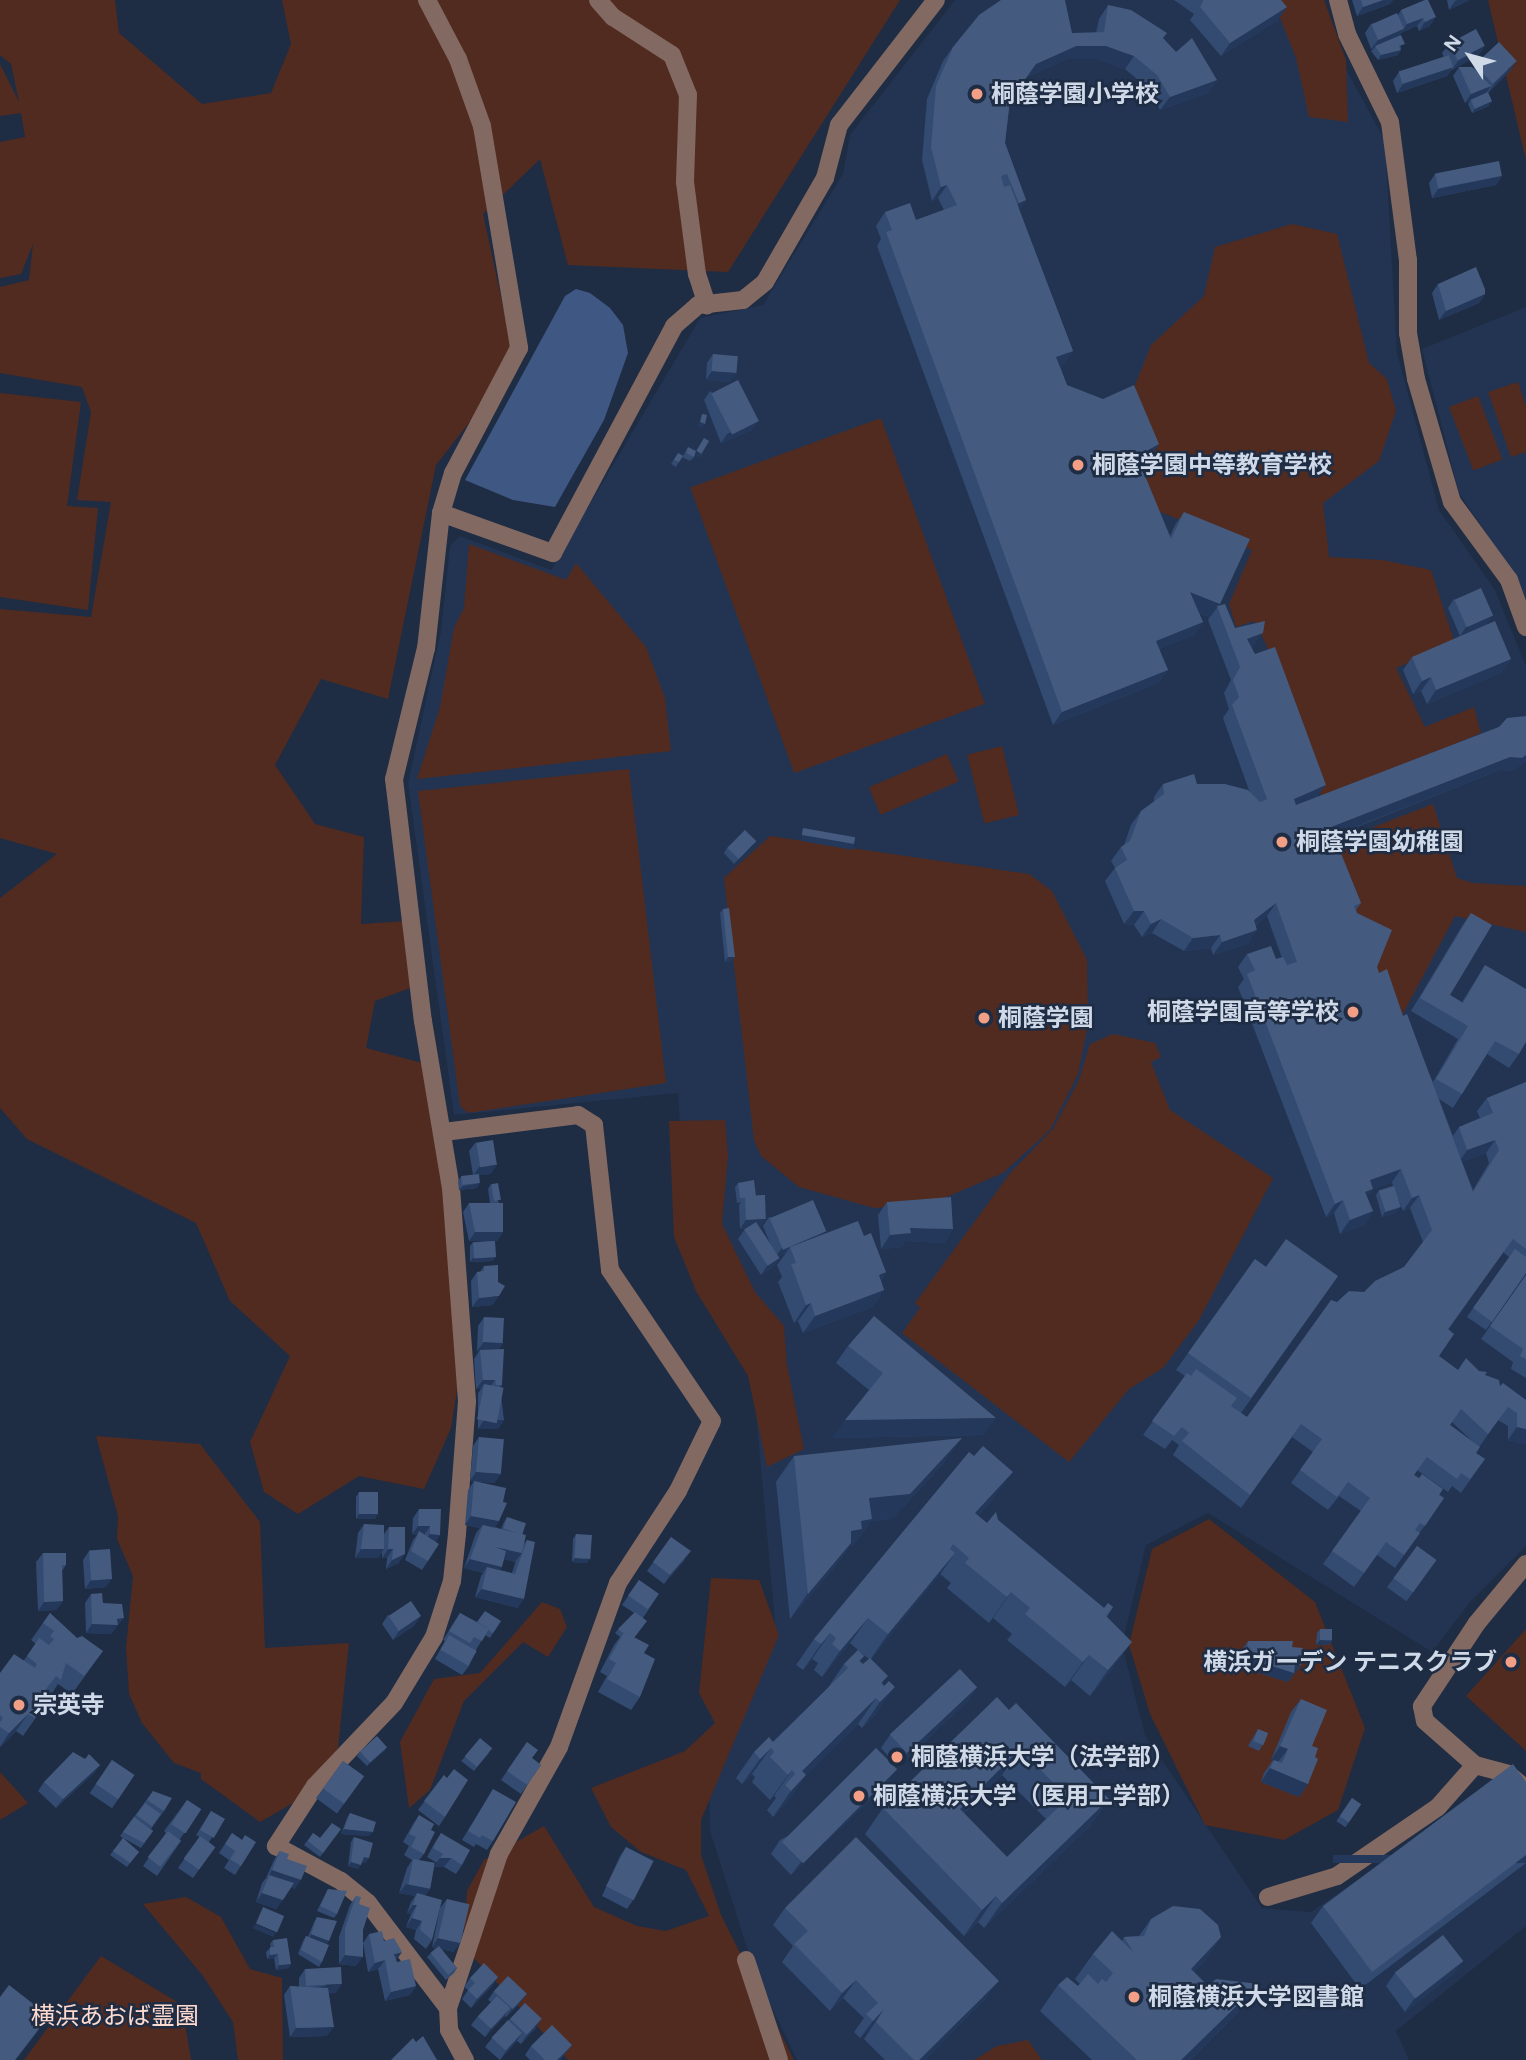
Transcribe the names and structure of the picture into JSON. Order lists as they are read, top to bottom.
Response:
{
  "parks": ["横浜あおば霊園"],
  "places": [
    "桐蔭学園小学校",
    "桐蔭学園中等教育学校",
    "桐蔭学園幼稚園",
    "桐蔭学園高等学校",
    "桐蔭学園",
    "横浜ガーデン テニスクラブ",
    "宗英寺",
    "桐蔭横浜大学（法学部）",
    "桐蔭横浜大学（医用工学部）",
    "桐蔭横浜大学図書館"
  ],
  "north": "top left"
}
